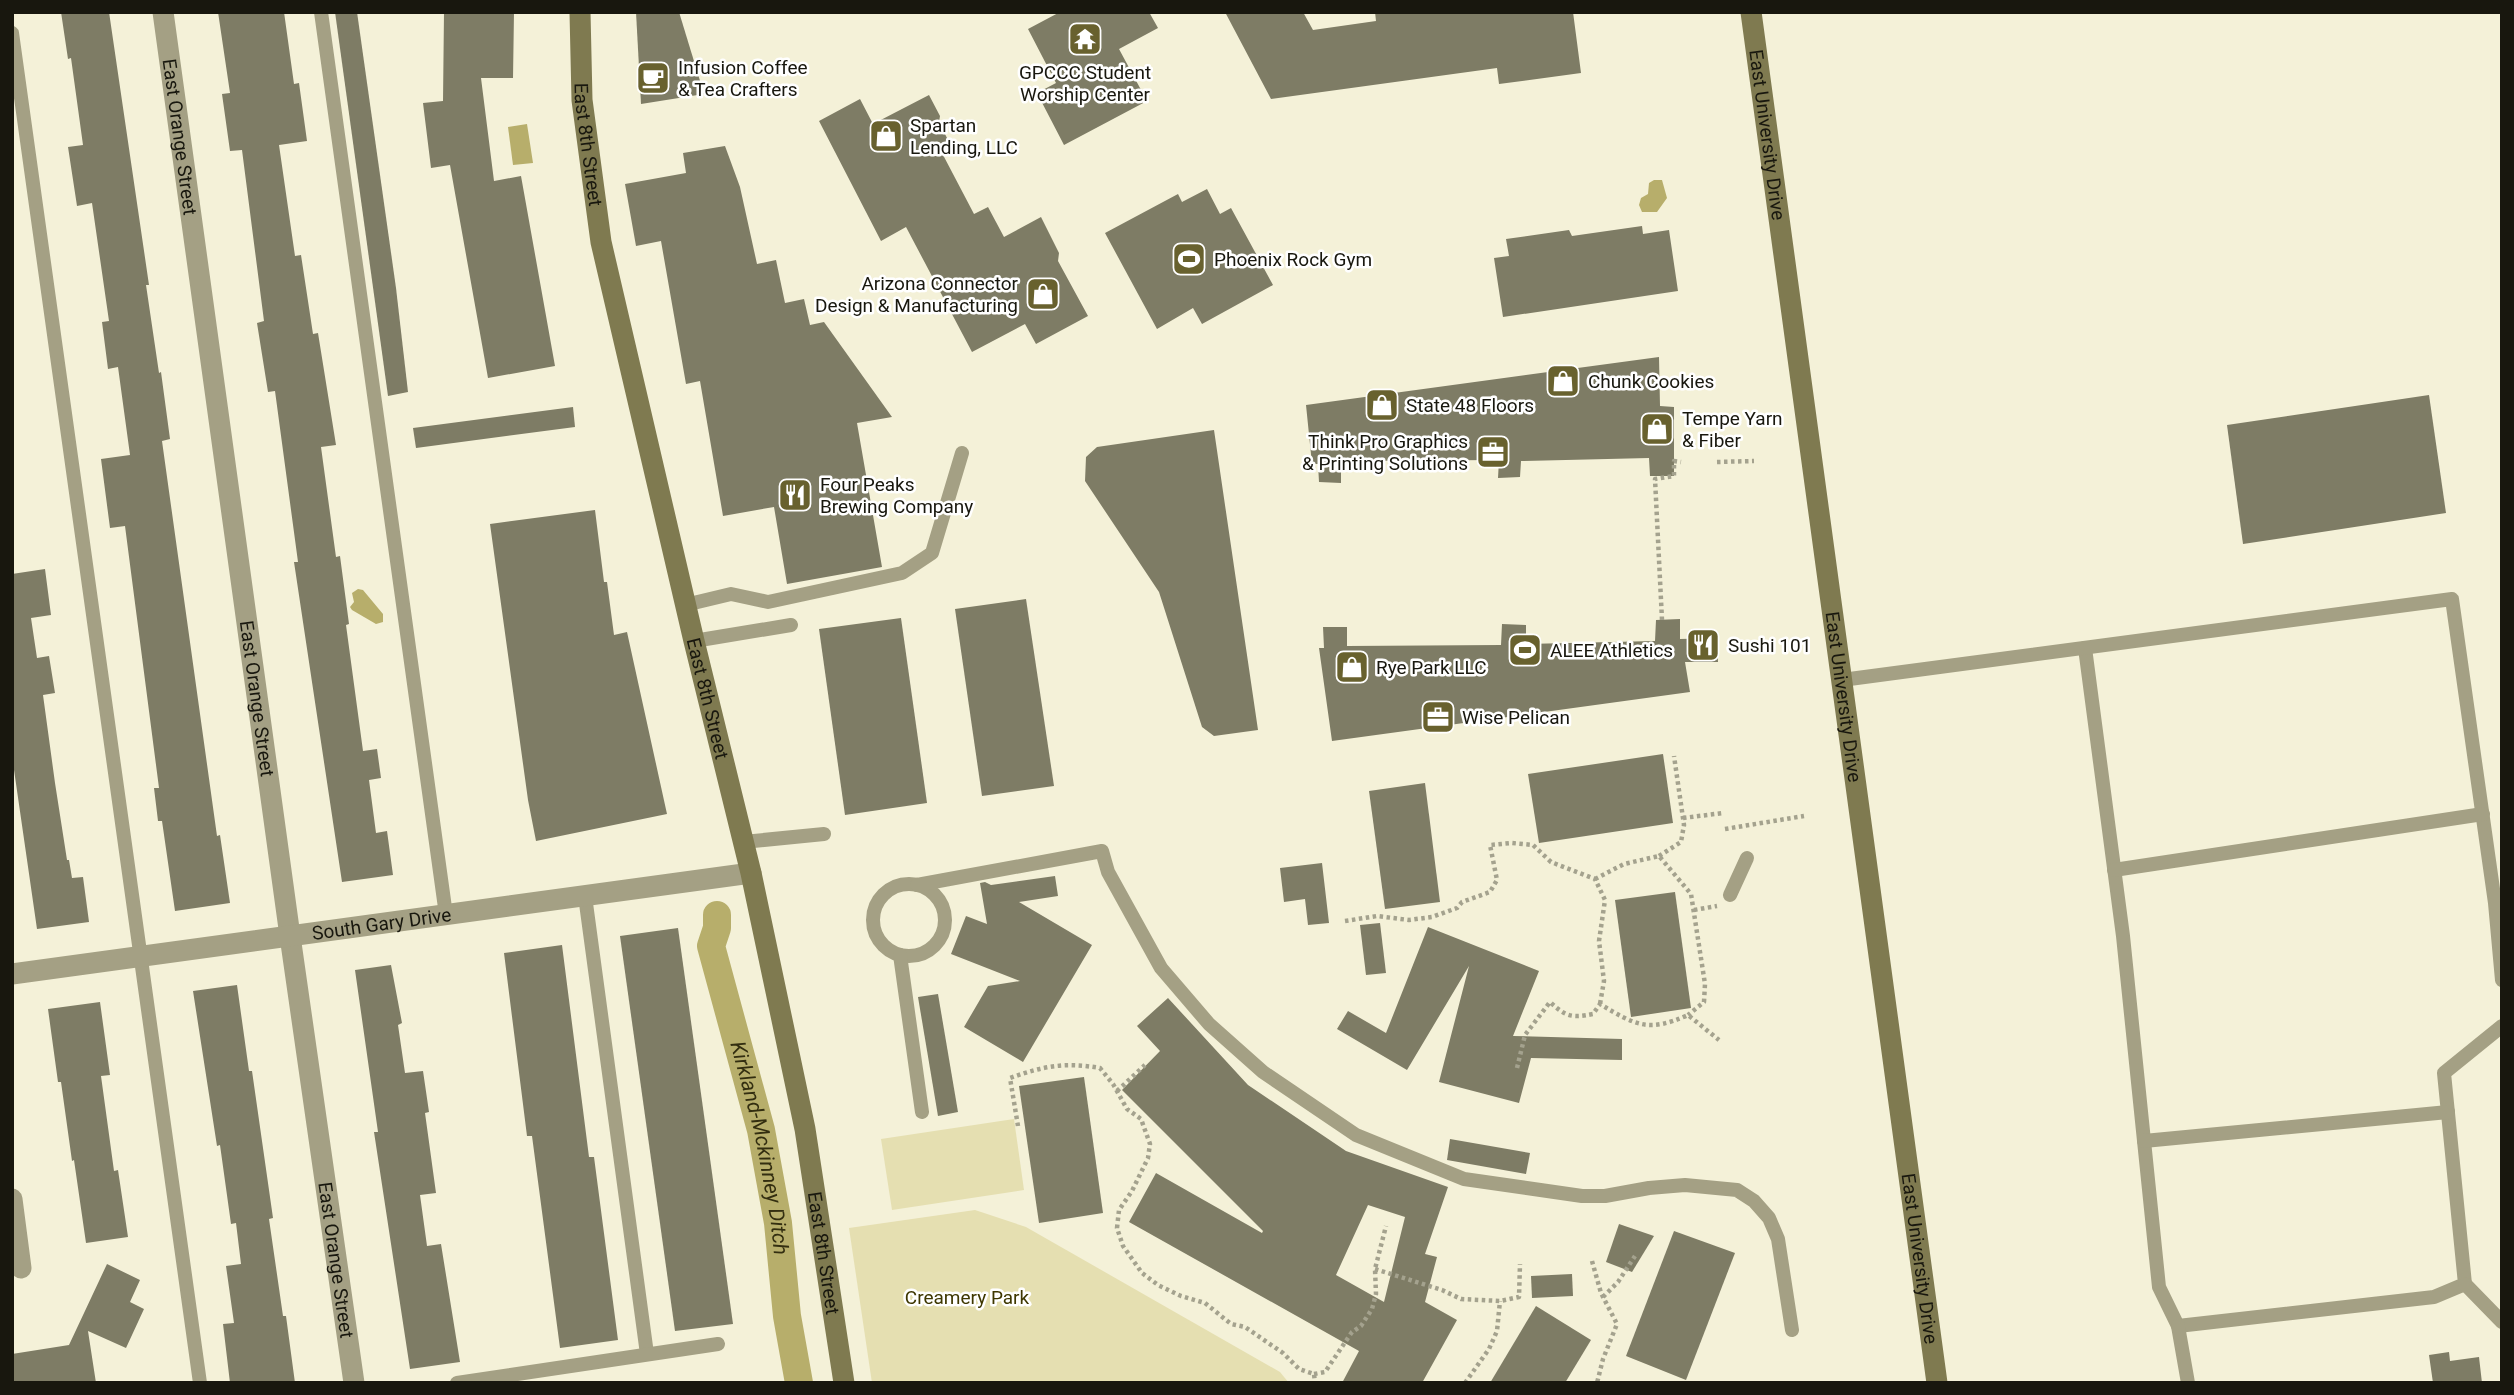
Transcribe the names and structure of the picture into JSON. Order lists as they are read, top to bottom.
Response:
{
  "streets": {
    "street": [
      "East Orange Street",
      "East University Drive",
      "East 8th Street",
      "South Gary Drive"
    ]
  },
  "crossings": [
    ["East Orange Street", "South Gary Drive"],
    ["East 8th Street", "South Gary Drive"]
  ],
  "water": ["Kirkland-Mckinney Ditch"],
  "parks": ["Creamery Park"],
  "places": {
    "temple": ["GPCCC Student Worship Center"],
    "cafe": ["Infusion Coffee & Tea Crafters"],
    "shop": [
      "Spartan Lending, LLC",
      "Arizona Connector Design & Manufacturing",
      "Chunk Cookies",
      "State 48 Floors",
      "Tempe Yarn & Fiber",
      "Rye Park LLC"
    ],
    "sports": ["Phoenix Rock Gym", "ALEE Athletics"],
    "office": ["Think Pro Graphics & Printing Solutions", "Wise Pelican"],
    "restaurant": ["Four Peaks Brewing Company", "Sushi 101"]
  }
}
